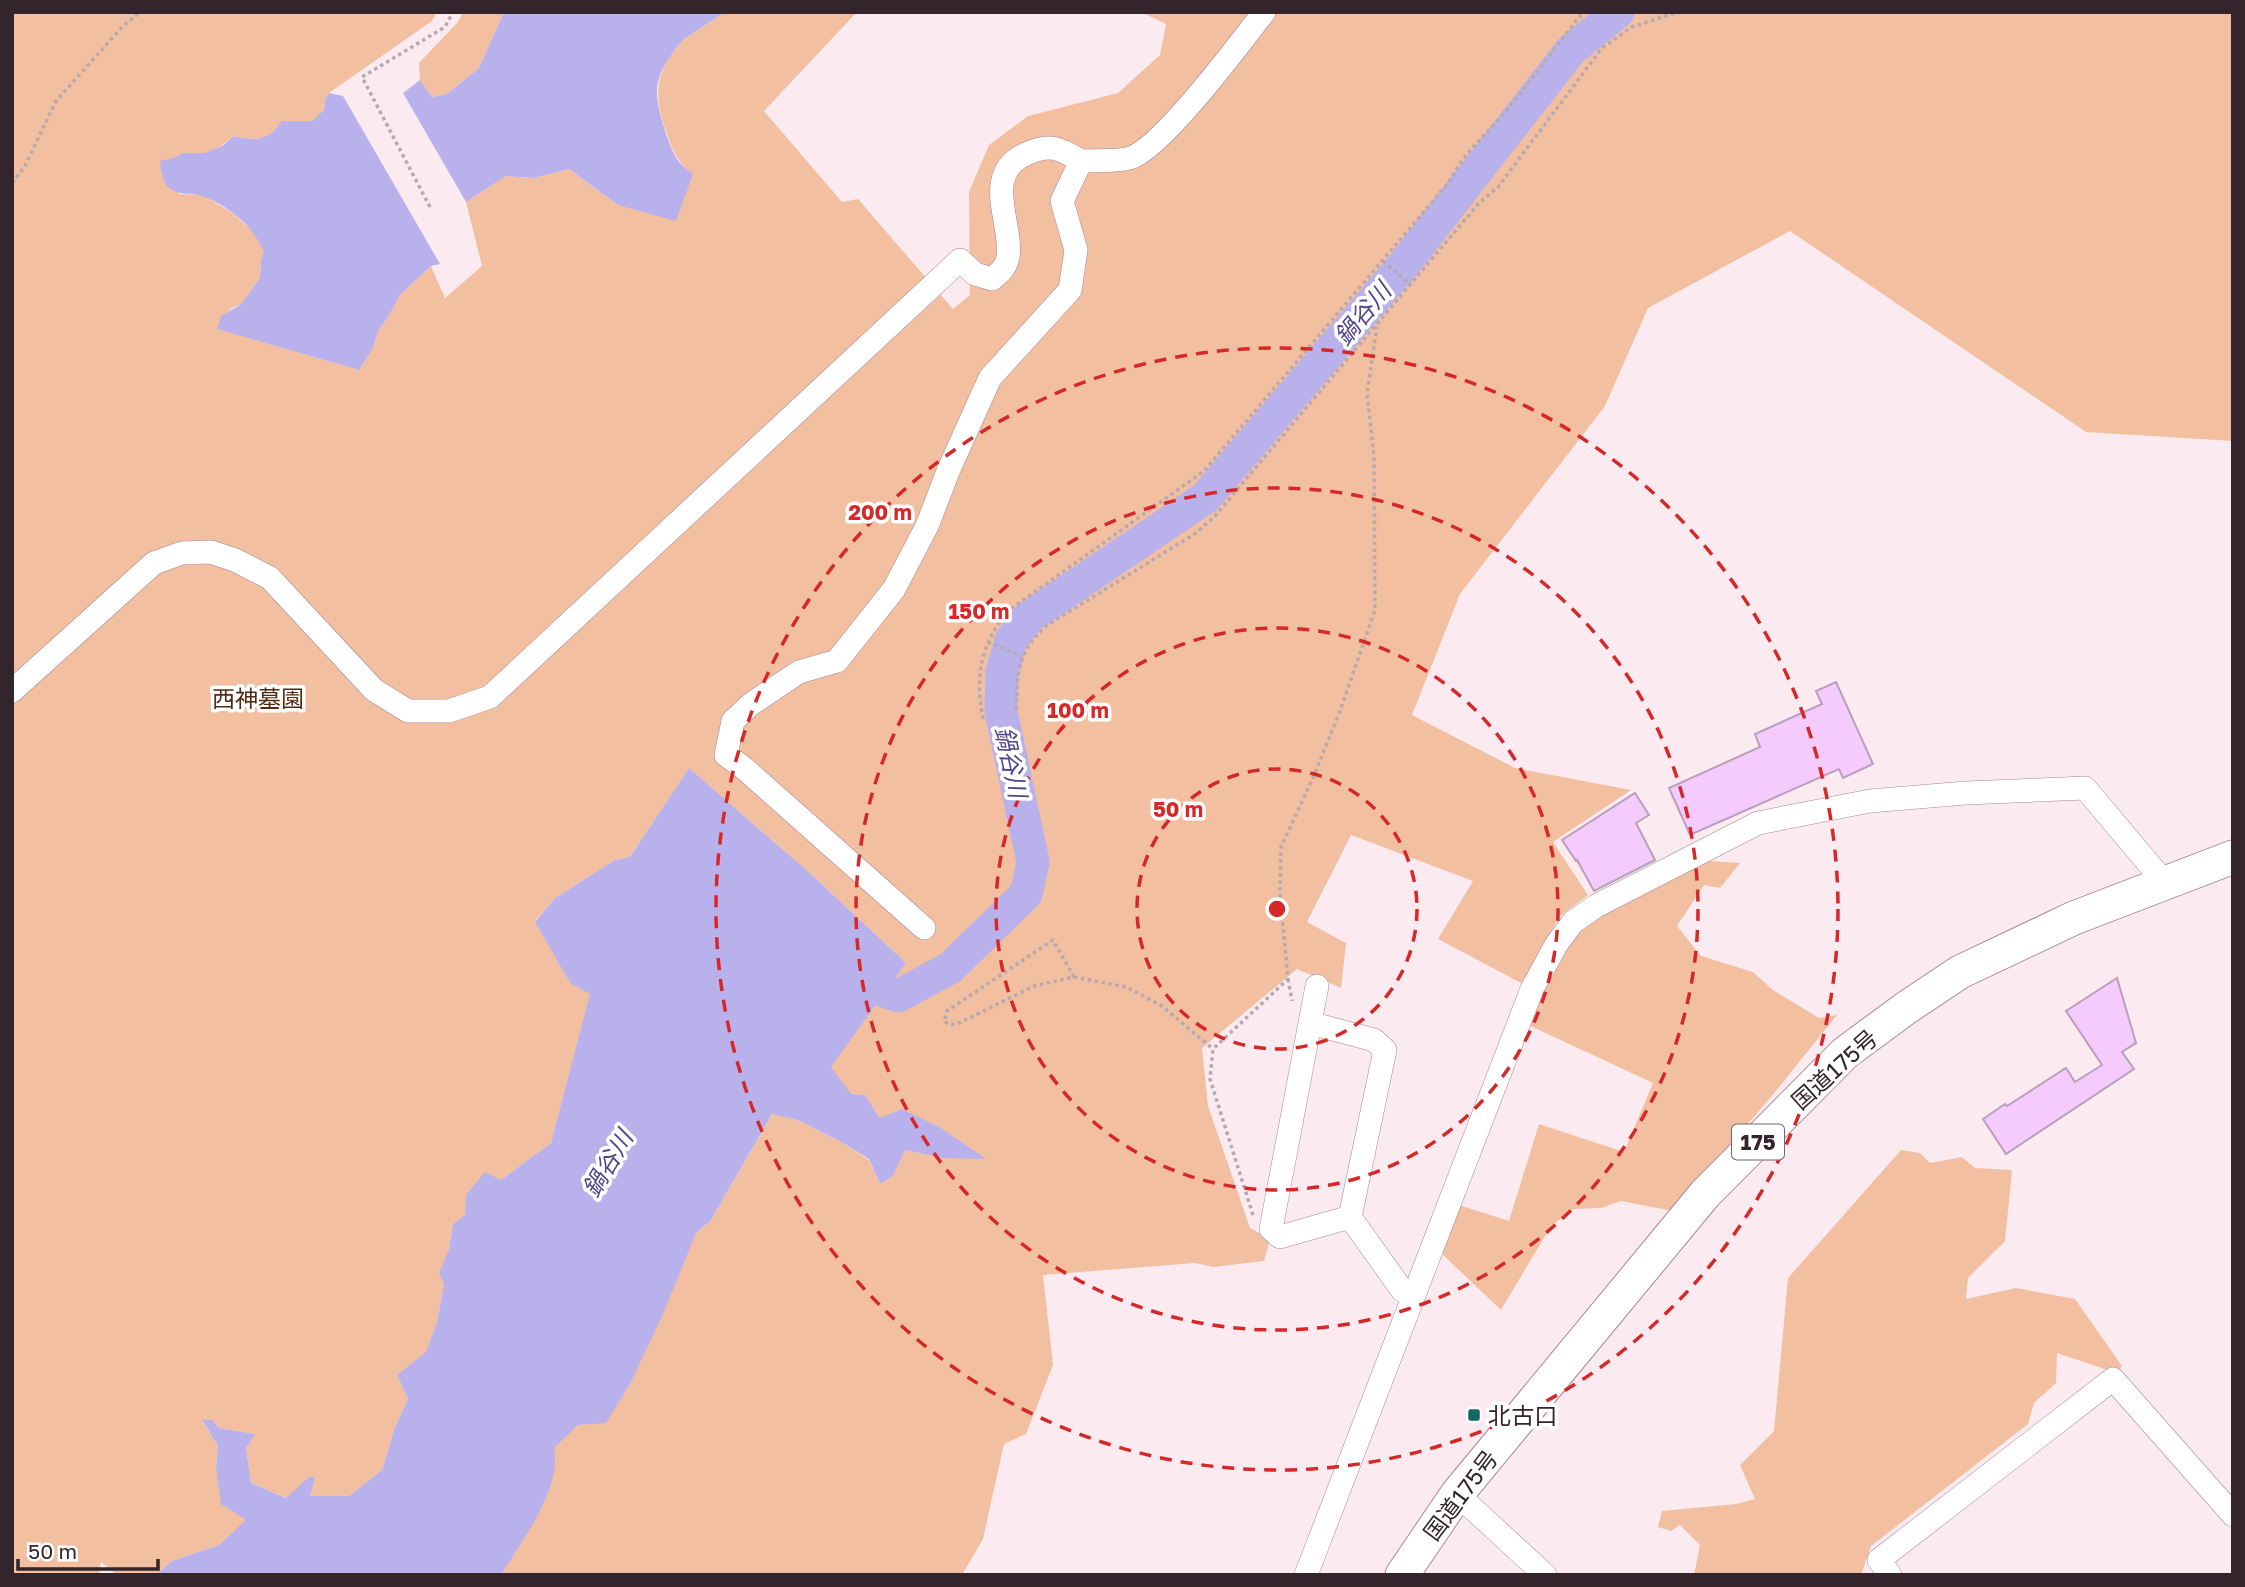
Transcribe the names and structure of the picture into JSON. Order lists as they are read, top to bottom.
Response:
{
  "streets": {
    "highway": ["国道175号", "175"]
  },
  "water": ["鍋谷川"],
  "parks": ["西神墓園"],
  "places": {
    "transit": ["北古口"]
  },
  "scale_bar": "50 m",
  "rings": [
    "200 m",
    "150 m",
    "100 m",
    "50 m"
  ]
}
